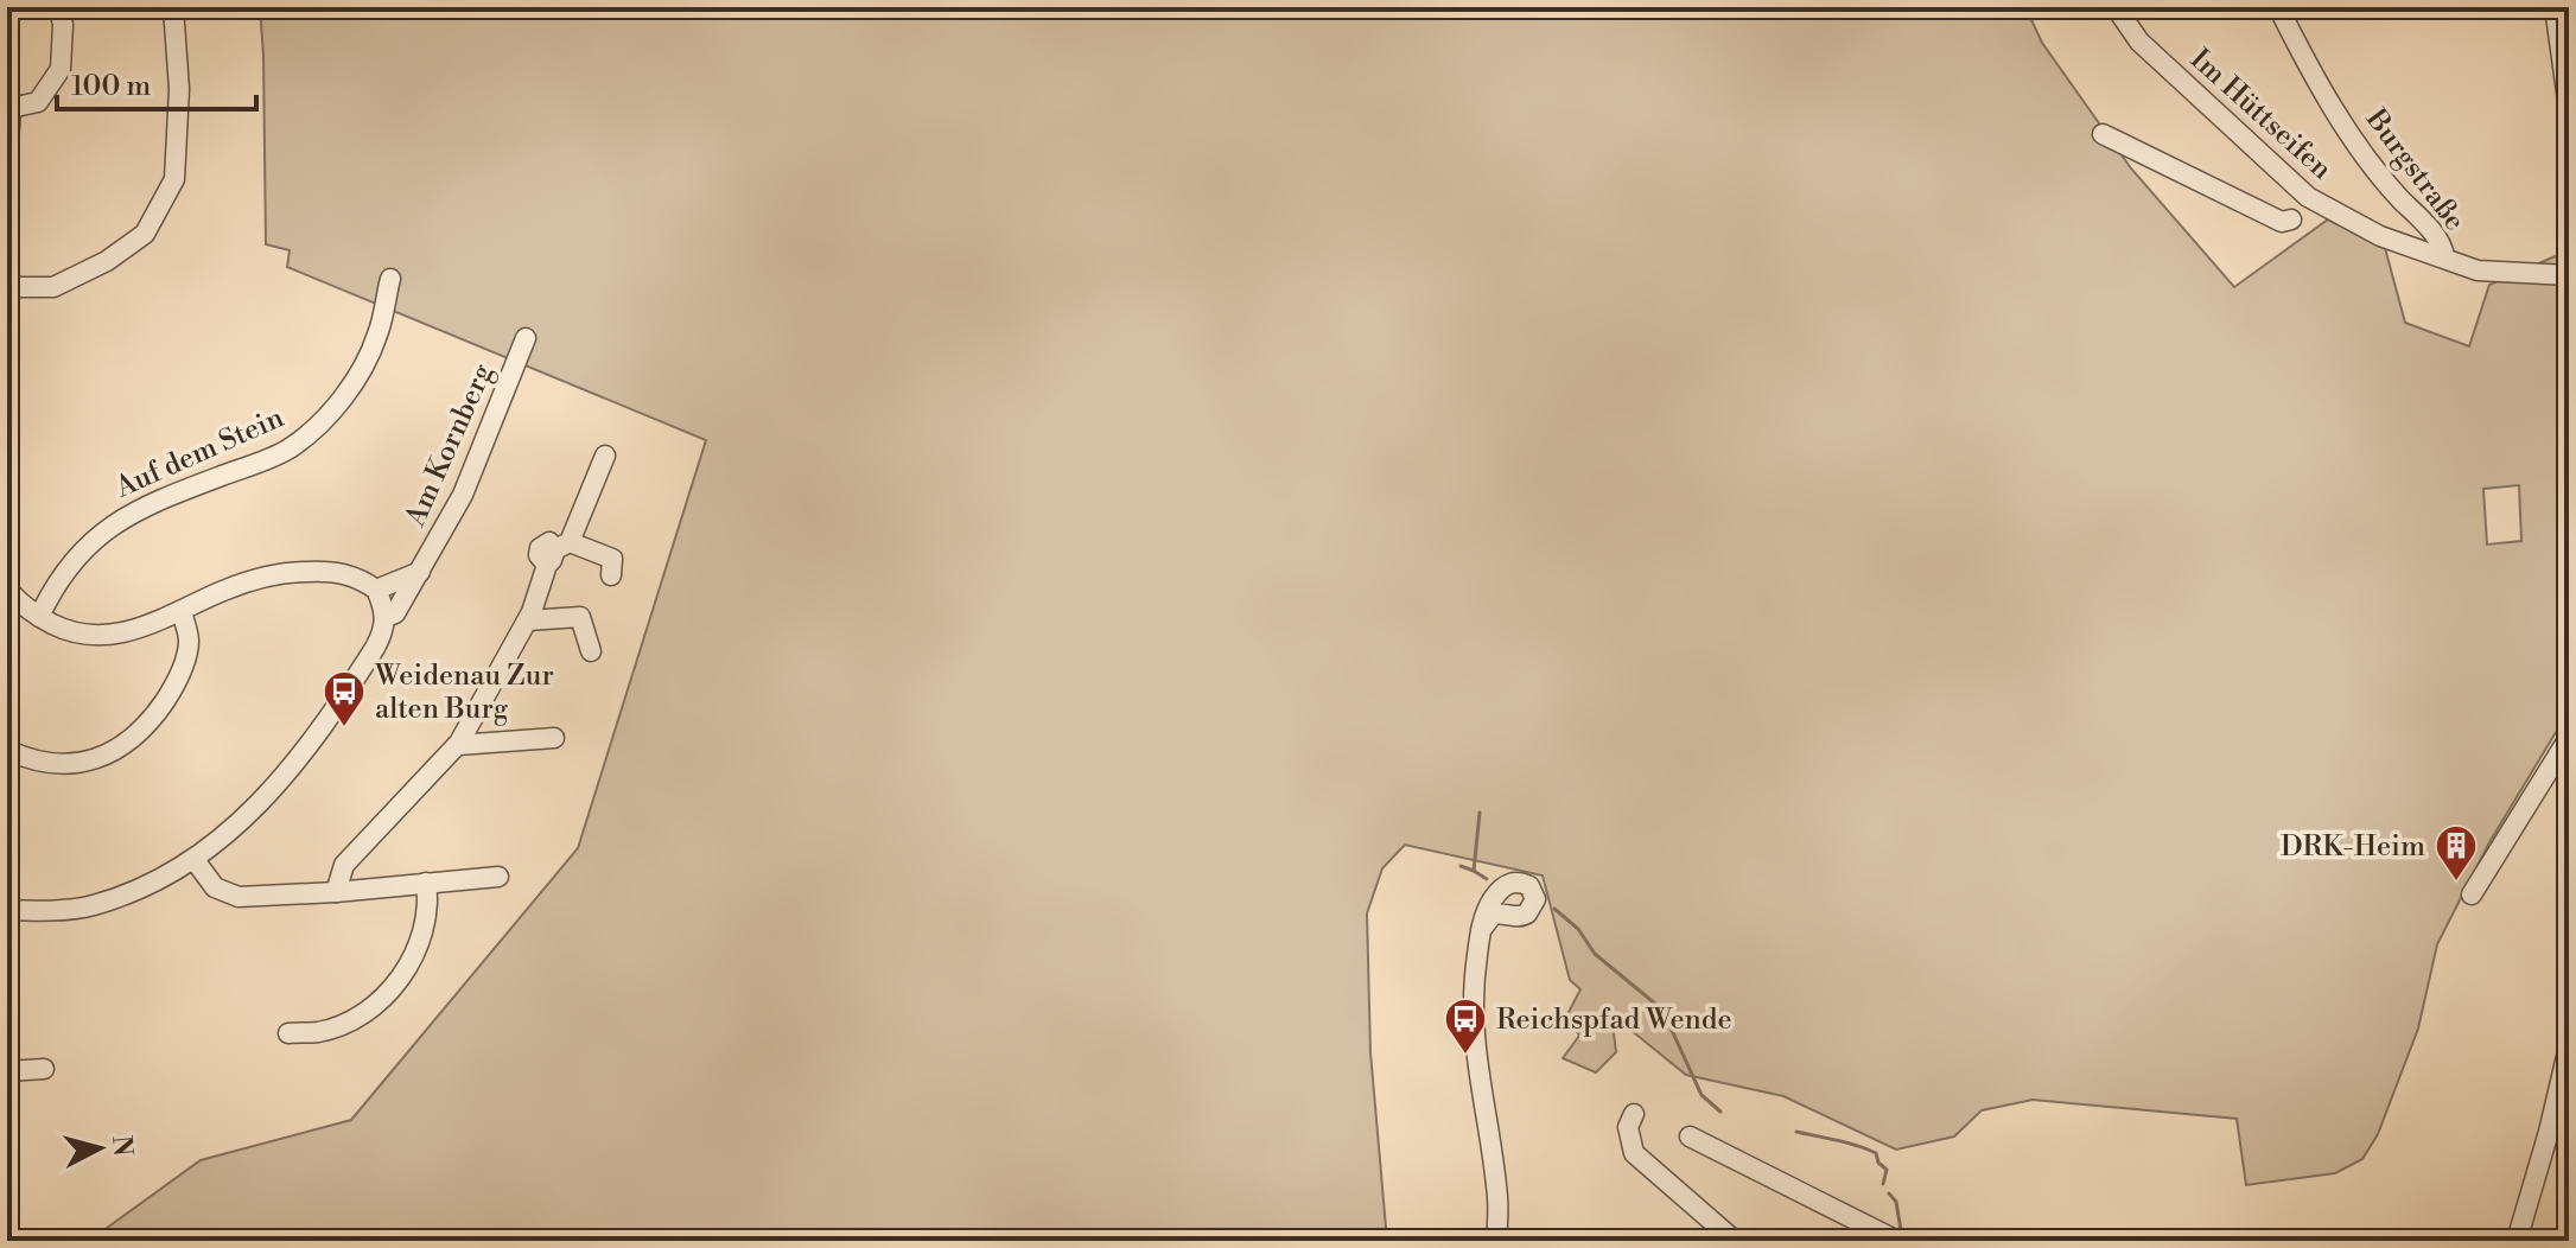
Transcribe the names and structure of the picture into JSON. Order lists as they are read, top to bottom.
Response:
{
  "streets": {
    "street": [
      "Im Hüttseifen",
      "Burgstraße",
      "Am Kornberg",
      "Auf dem Stein"
    ]
  },
  "crossings": [
    ["Im Hüttseifen", "Burgstraße"]
  ],
  "places": {
    "bus stop": ["Weidenau Zur alten Burg", "Reichspfad Wende"],
    "building": ["DRK-Heim"]
  },
  "scale_bar": "100 m",
  "north": "right"
}
